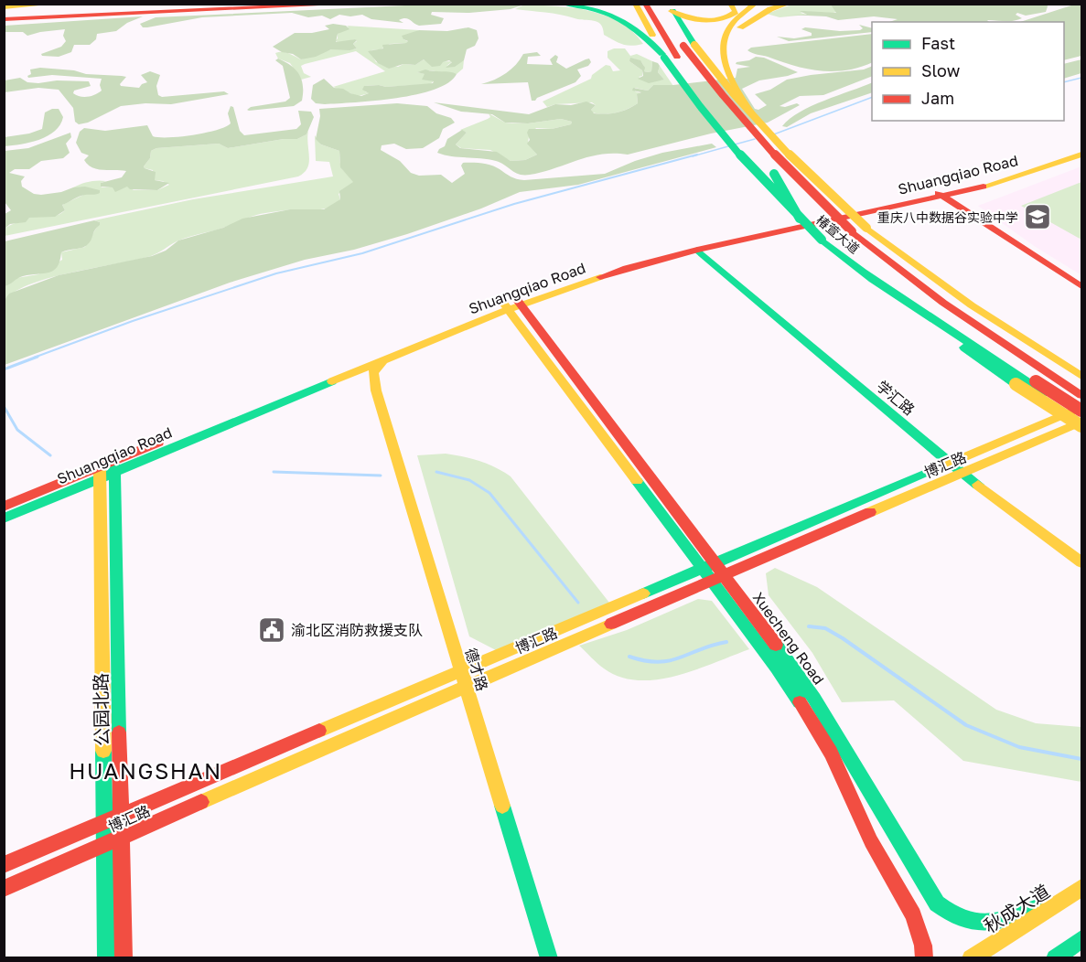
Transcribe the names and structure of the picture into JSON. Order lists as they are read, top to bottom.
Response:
{
  "streets": {
    "main road": [
      "Shuangqiao Road",
      "椿萱大道",
      "学汇路",
      "博汇路",
      "Xuecheng Road",
      "德才路",
      "公园北路",
      "秋成大道"
    ]
  },
  "crossings": [
    ["Shuangqiao Road", "学汇路"],
    ["Shuangqiao Road", "Xuecheng Road"],
    ["Shuangqiao Road", "德才路"],
    ["Shuangqiao Road", "公园北路"],
    ["椿萱大道", "博汇路"],
    ["学汇路", "博汇路"],
    ["博汇路", "Xuecheng Road"],
    ["博汇路", "德才路"],
    ["博汇路", "公园北路"],
    ["Xuecheng Road", "秋成大道"]
  ],
  "districts": ["HUANGSHAN"],
  "places": {
    "school or university": ["重庆八中数据谷实验中学"],
    "public building": ["渝北区消防救援支队"]
  },
  "legend": ["Fast", "Slow", "Jam"]
}
